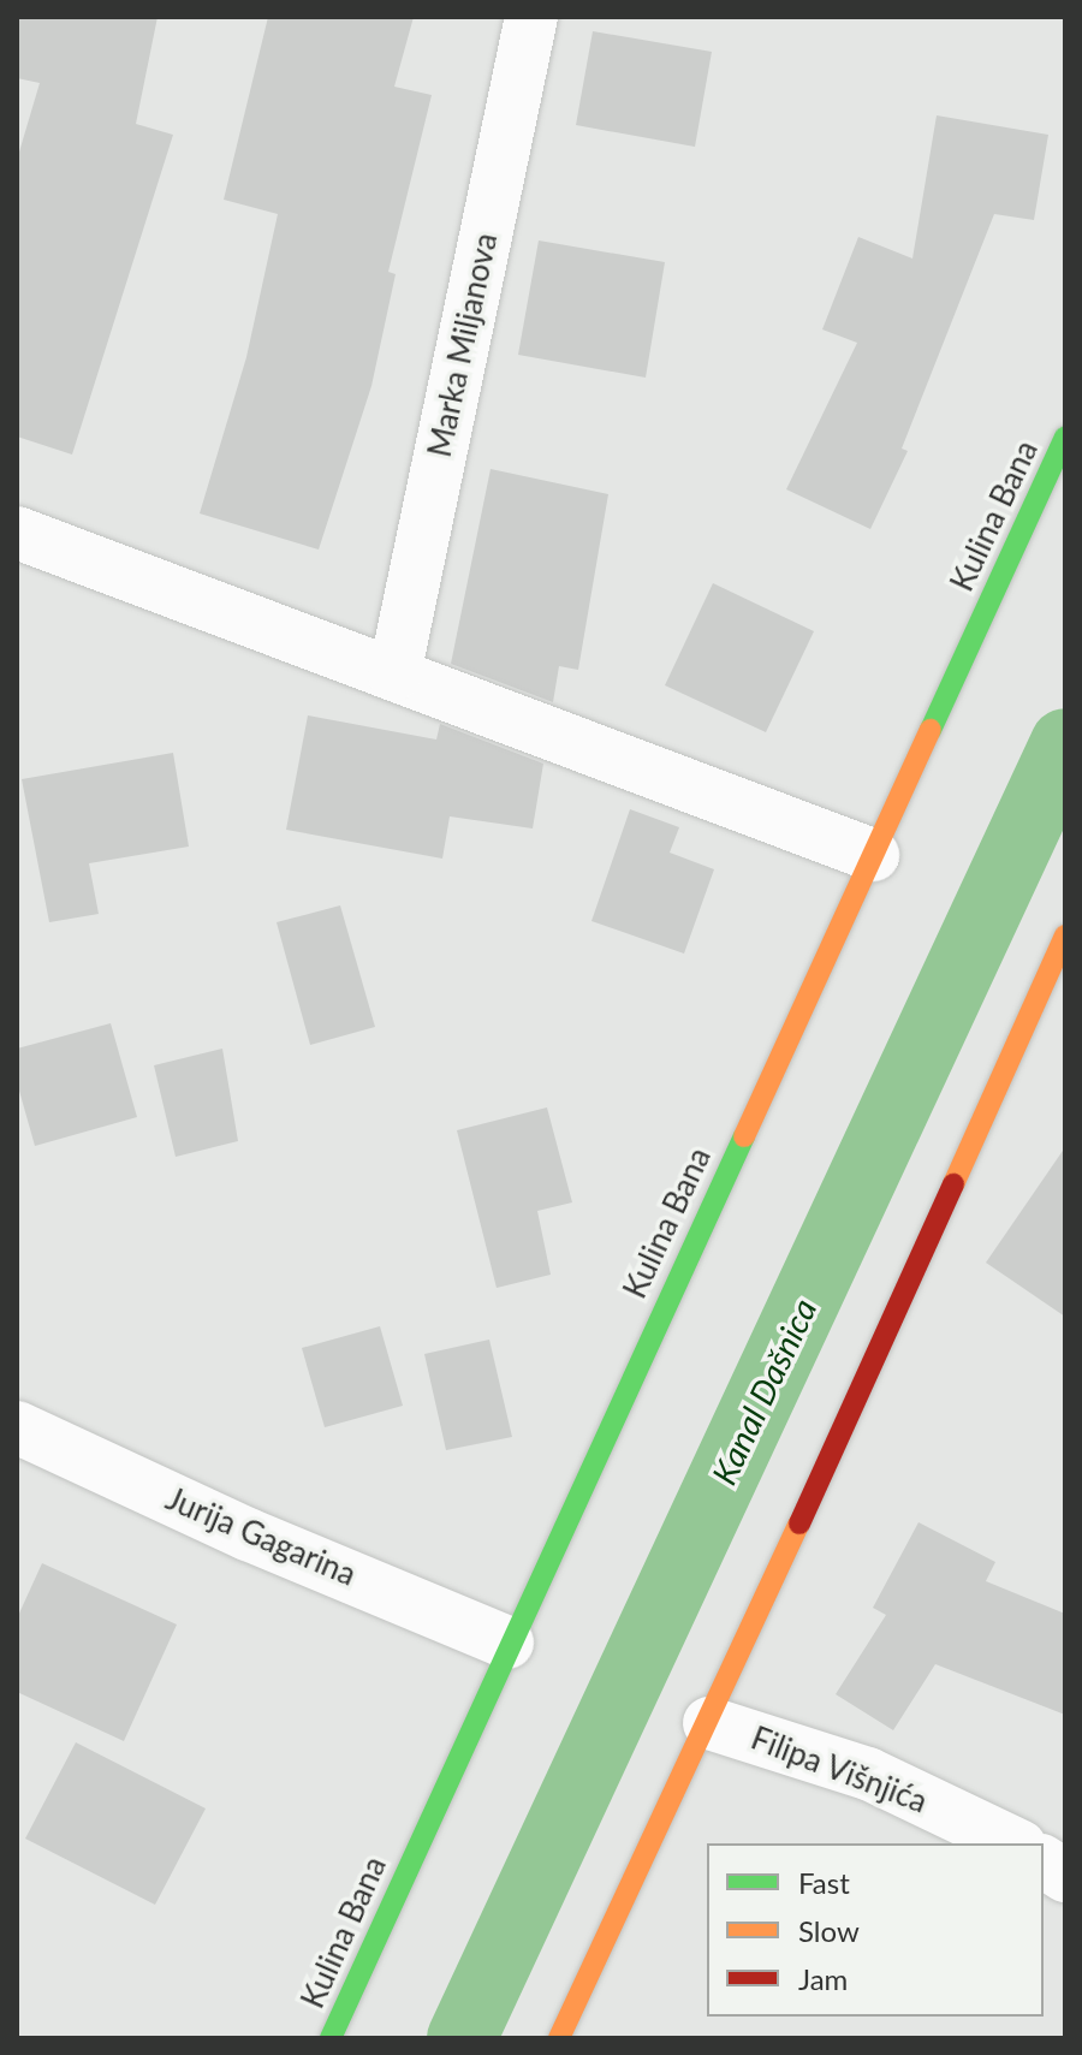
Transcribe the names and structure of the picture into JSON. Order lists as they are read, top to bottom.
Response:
{
  "streets": {
    "street": [
      "Marka Miljanova",
      "Kulina Bana",
      "Jurija Gagarina",
      "Filipa Višnjića"
    ]
  },
  "crossings": [
    ["Kulina Bana", "Jurija Gagarina"]
  ],
  "water": ["Kanal Dašnica"],
  "legend": ["Fast", "Slow", "Jam"]
}
